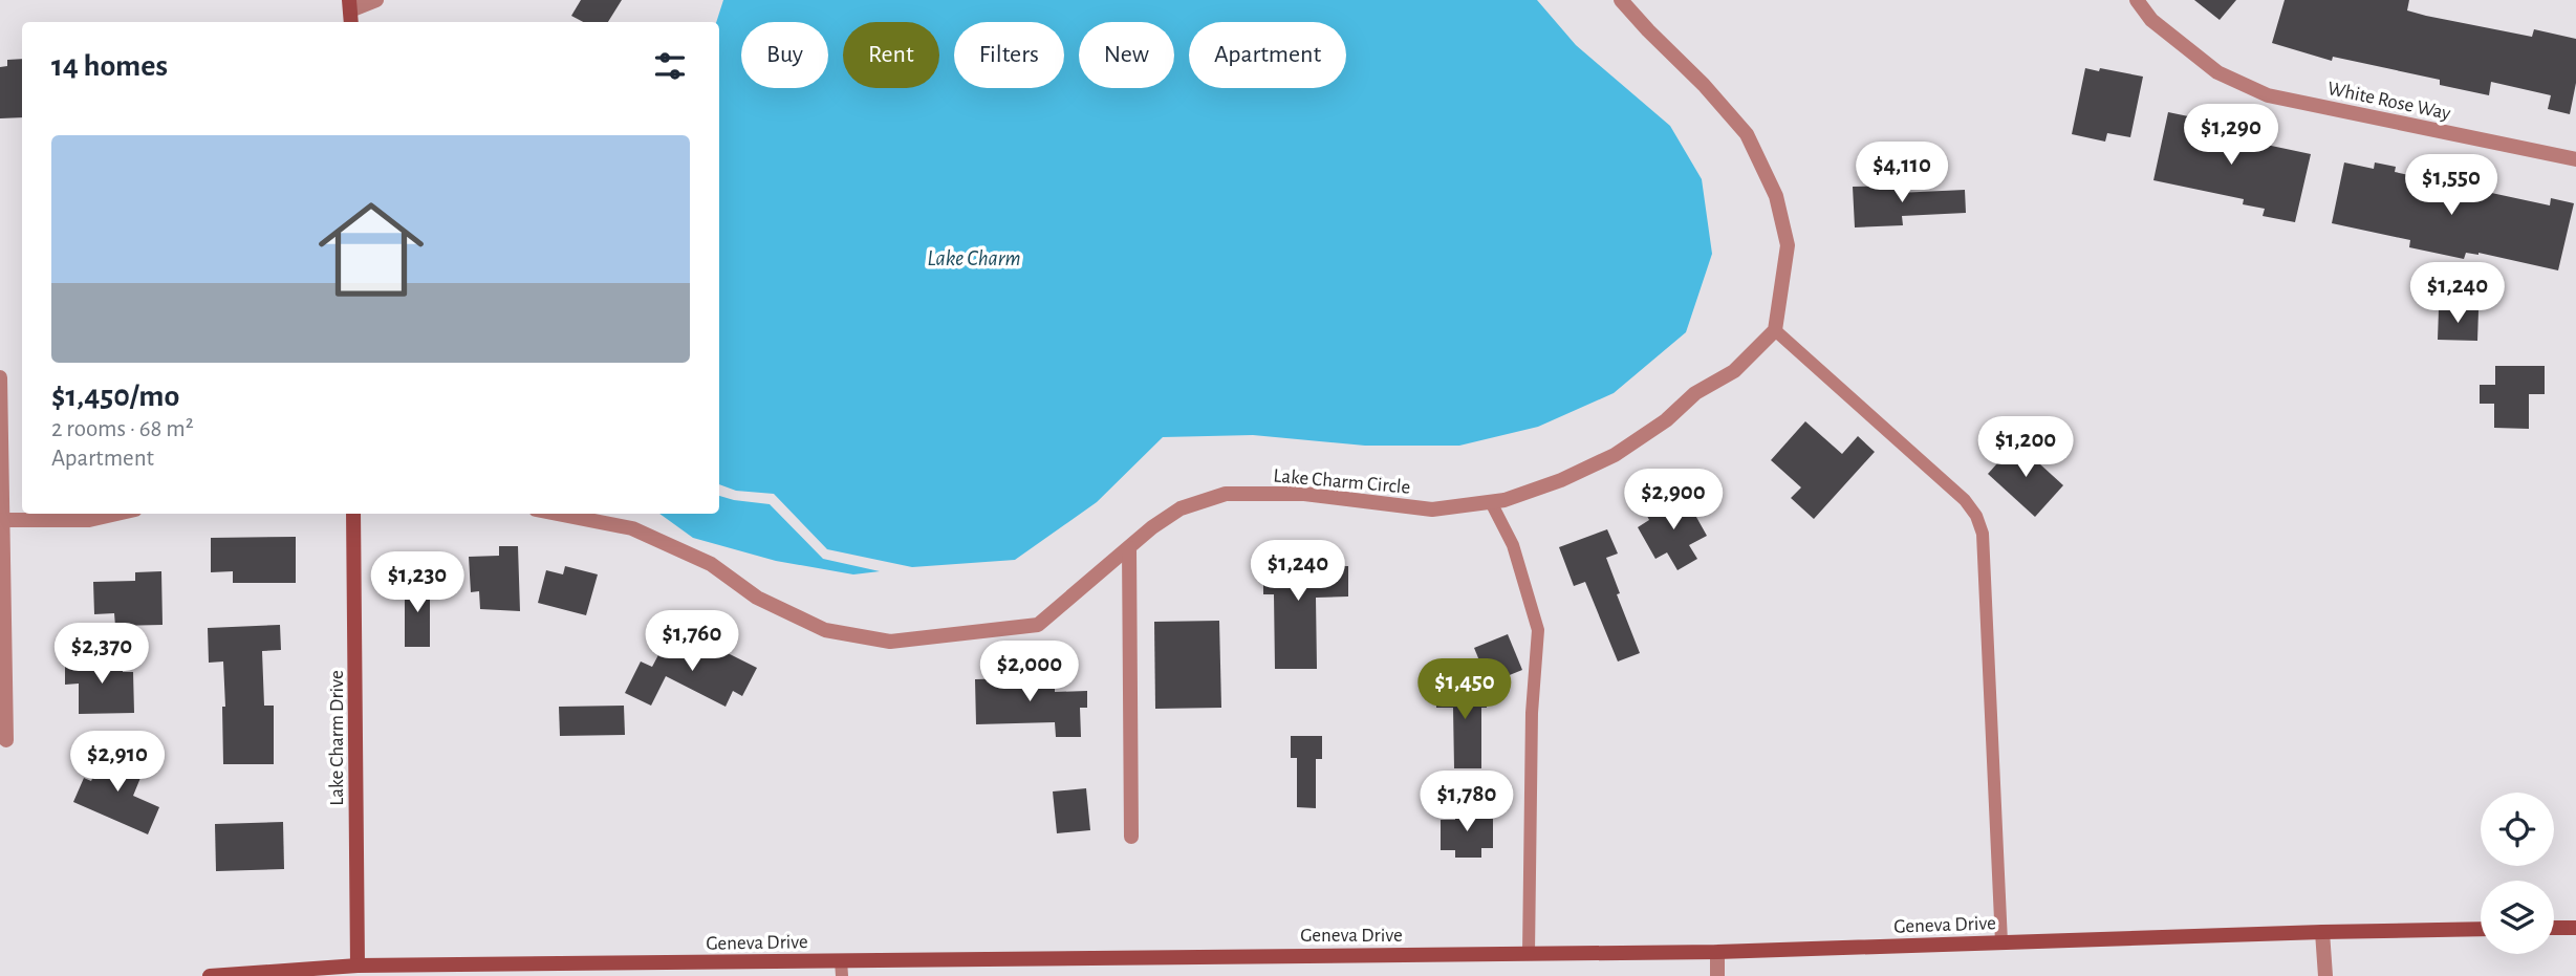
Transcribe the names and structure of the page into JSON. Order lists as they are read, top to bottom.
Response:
{
  "streets": {
    "main road": ["Lake Charm Drive", "Geneva Drive"],
    "street": ["White Rose Way", "Lake Charm Circle"]
  },
  "crossings": [
    ["Lake Charm Drive", "Geneva Drive"]
  ],
  "water": ["Lake Charm"],
  "page": {
    "chip": [
      "Buy",
      "Rent",
      "Filters",
      "New",
      "Apartment"
    ],
    "heading": "14 homes",
    "price": [
      "$1,290",
      "$4,110",
      "$1,550",
      "$1,240",
      "$1,200",
      "$2,900",
      "$1,240",
      "$1,230",
      "$1,760",
      "$2,370",
      "$2,000",
      "$1,450",
      "$2,910",
      "$1,780"
    ],
    "list": [
      {
        "name": "$1,450/mo",
        "note": "2 rooms · 68 m² · Apartment"
      }
    ]
  }
}
